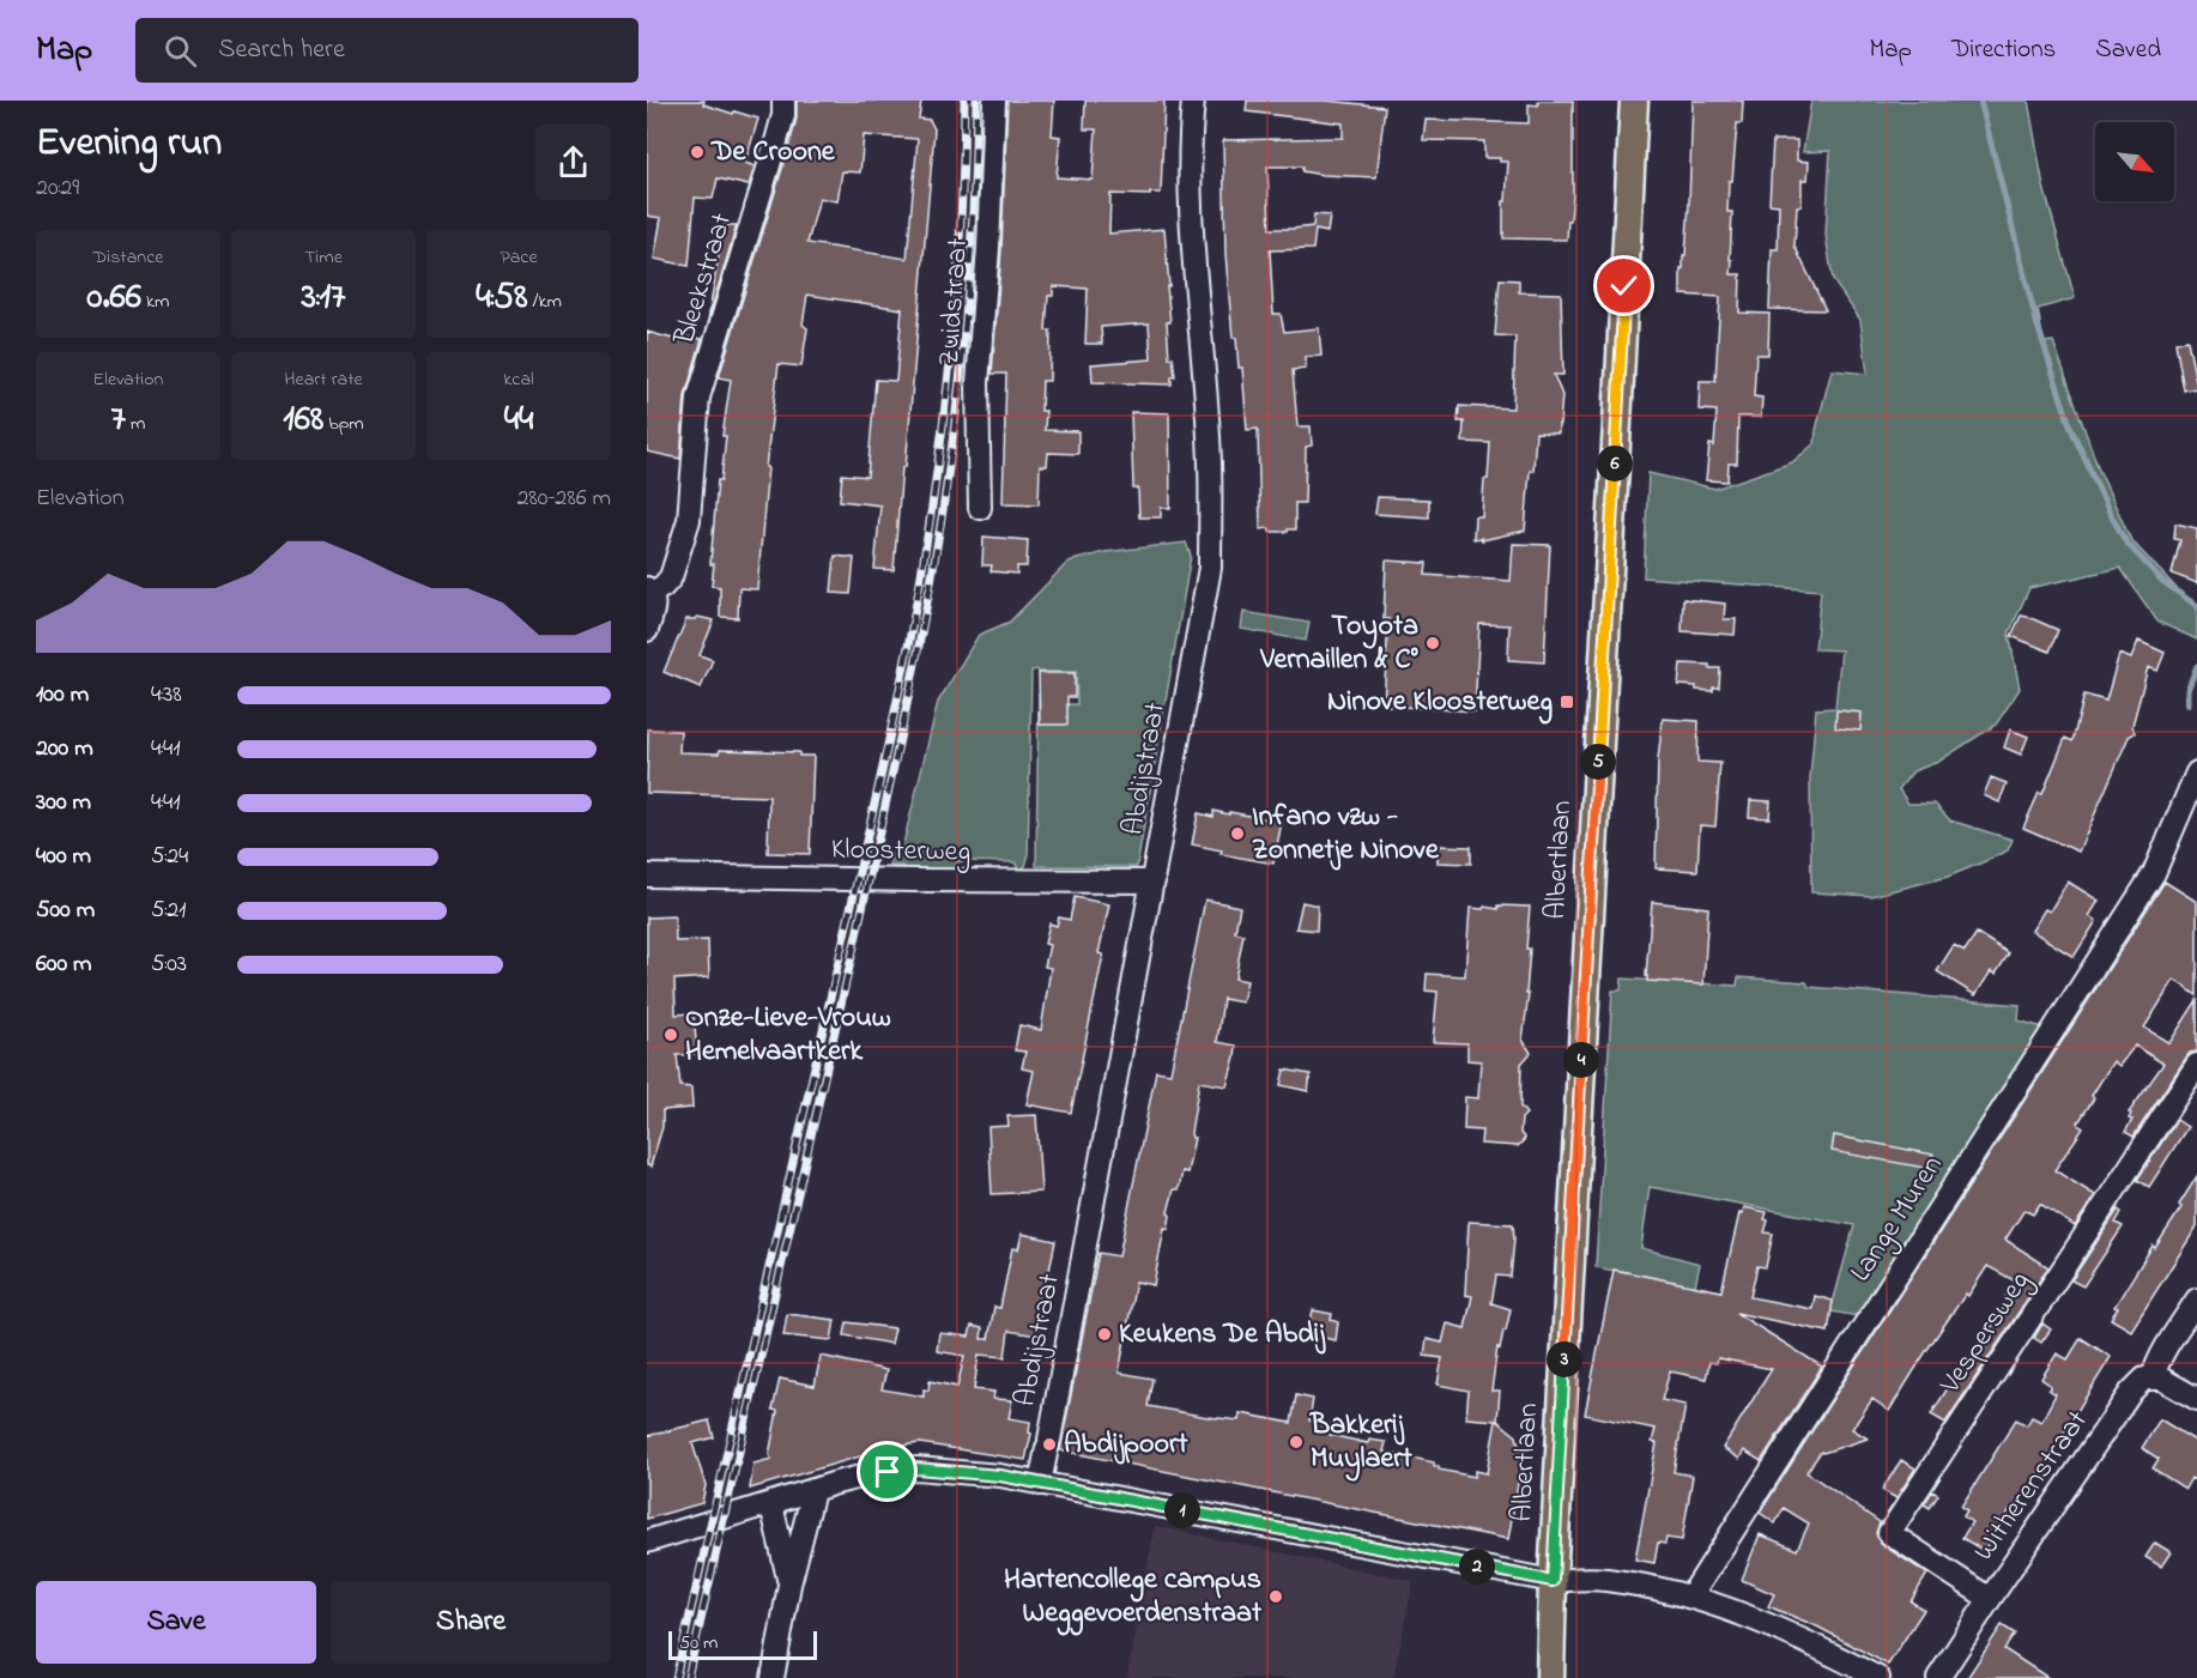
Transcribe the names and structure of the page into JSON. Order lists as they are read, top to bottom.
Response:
{
  "streets": {
    "main road": ["Albertlaan"],
    "street": [
      "Bleekstraat",
      "Zuidstraat",
      "Abdijstraat",
      "Kloosterweg",
      "Lange Muren",
      "Vespersweg",
      "Witherenstraat"
    ]
  },
  "crossings": [
    ["Abdijstraat", "Kloosterweg"],
    ["Vespersweg", "Witherenstraat"]
  ],
  "places": {
    "other": [
      "De Croone",
      "Toyota Vernaillen & C°",
      "Infano vzw - Zonnetje Ninove",
      "Onze-Lieve-Vrouw Hemelvaartkerk",
      "Keukens De Abdij",
      "Bakkerij Muylaert",
      "Abdijpoort",
      "Hartencollege campus Weggevoerdenstraat"
    ],
    "transit": ["Ninove Kloosterweg"]
  },
  "scale_bar": "50 m",
  "north": "bottom right",
  "page": {
    "header": "Map",
    "search": "Search here",
    "nav": ["Map", "Directions", "Saved"],
    "heading": ["Evening run", "20:29"],
    "stats": [
      ["Distance", "0.66 km"],
      ["Time", "3:17"],
      ["Pace", "4:58 /km"],
      ["Elevation", "7 m"],
      ["Heart rate", "168 bpm"],
      ["kcal", "44"]
    ],
    "pins": [
      "6",
      "5",
      "4",
      "3",
      "1",
      "2"
    ],
    "chart": ["Elevation", "280–286 m"],
    "list": [
      {
        "name": "100 m",
        "note": "4:38"
      },
      {
        "name": "200 m",
        "note": "4:41"
      },
      {
        "name": "300 m",
        "note": "4:41"
      },
      {
        "name": "400 m",
        "note": "5:24"
      },
      {
        "name": "500 m",
        "note": "5:21"
      },
      {
        "name": "600 m",
        "note": "5:03"
      }
    ],
    "buttons": ["Save", "Share"],
    "scale": "50 m"
  }
}
